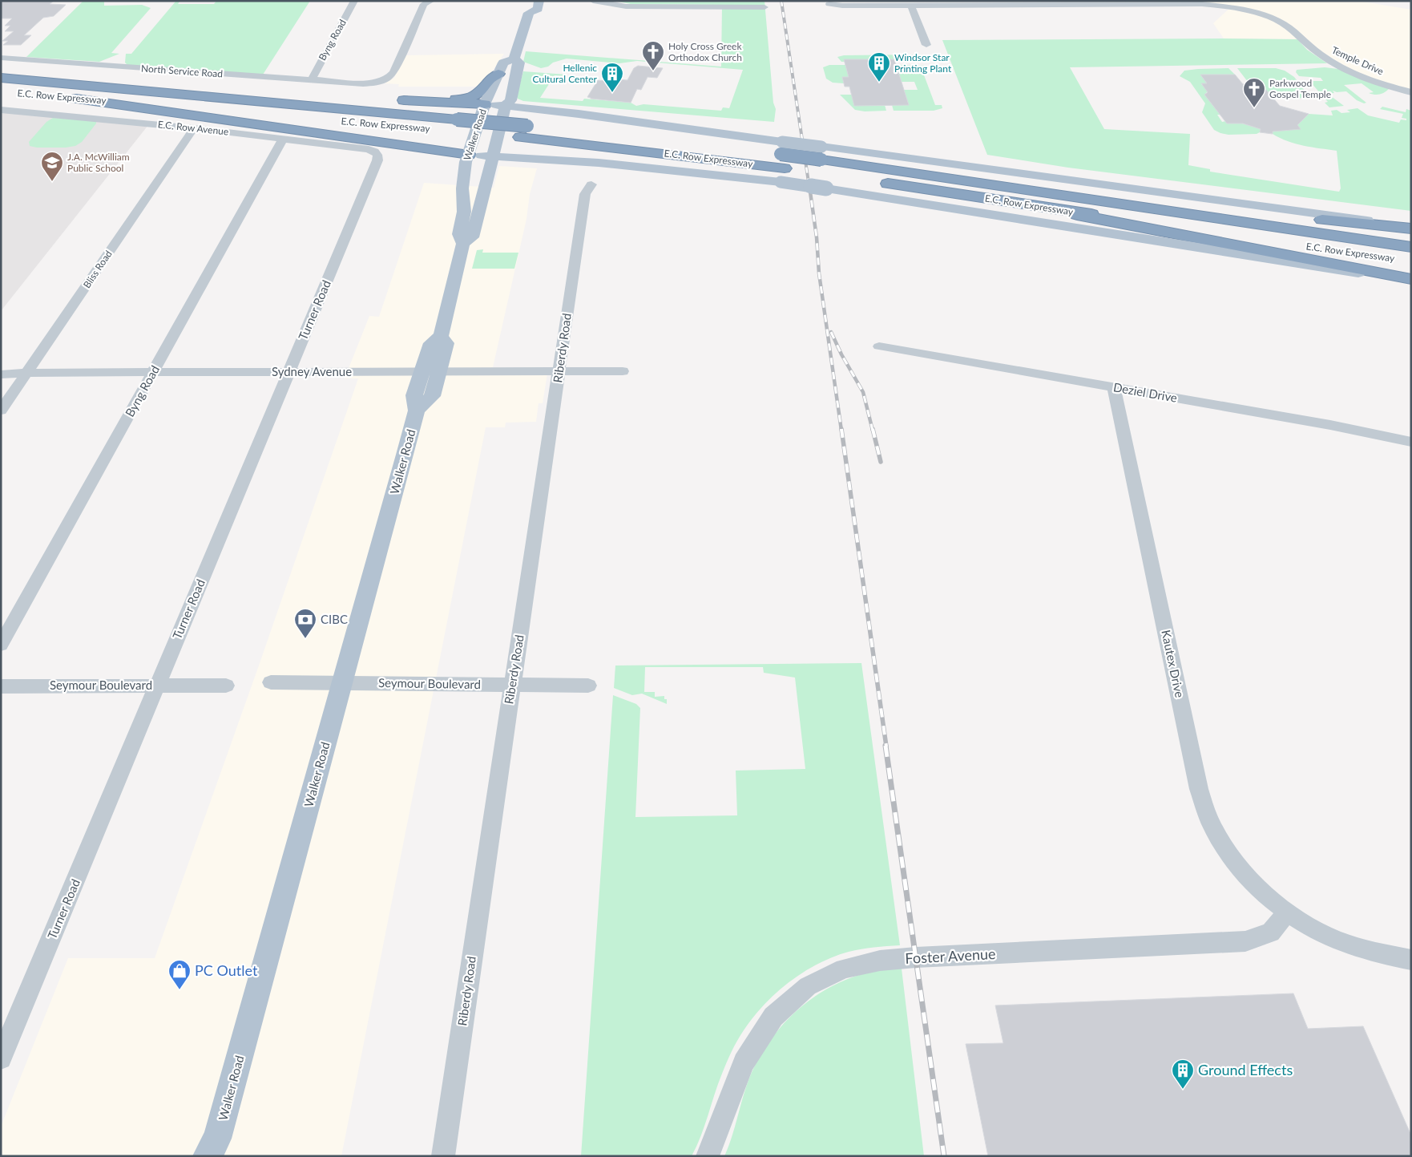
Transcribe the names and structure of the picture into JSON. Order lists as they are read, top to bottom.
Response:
{
  "streets": {
    "highway": ["E.C. Row Expressway"],
    "main road": ["Walker Road"],
    "street": [
      "Byng Road",
      "Temple Drive",
      "North Service Road",
      "E.C. Row Avenue",
      "Bliss Road",
      "Turner Road",
      "Riberdy Road",
      "Sydney Avenue",
      "Deziel Drive",
      "Kautex Drive",
      "Seymour Boulevard",
      "Foster Avenue"
    ]
  },
  "crossings": [
    ["Byng Road", "North Service Road"],
    ["Byng Road", "E.C. Row Avenue"],
    ["Byng Road", "Sydney Avenue"],
    ["E.C. Row Expressway", "Walker Road"],
    ["E.C. Row Avenue", "Bliss Road"],
    ["E.C. Row Avenue", "Turner Road"],
    ["Walker Road", "Sydney Avenue"],
    ["Walker Road", "Seymour Boulevard"],
    ["Bliss Road", "Sydney Avenue"],
    ["Turner Road", "Sydney Avenue"],
    ["Turner Road", "Seymour Boulevard"],
    ["Riberdy Road", "Sydney Avenue"],
    ["Riberdy Road", "Seymour Boulevard"],
    ["Deziel Drive", "Kautex Drive"],
    ["Kautex Drive", "Foster Avenue"]
  ],
  "places": {
    "church": ["Holy Cross Greek Orthodox Church", "Parkwood Gospel Temple"],
    "building": ["Windsor Star Printing Plant", "Hellenic Cultural Center", "Ground Effects"],
    "school or university": ["J.A. McWilliam Public School"],
    "bank": ["CIBC"],
    "shop": ["PC Outlet"]
  }
}
